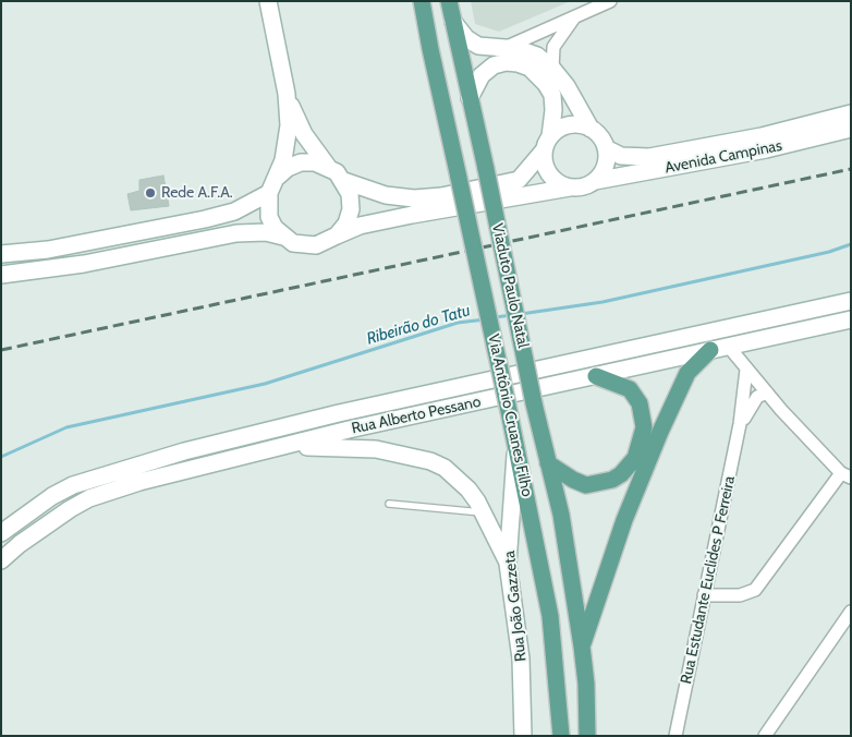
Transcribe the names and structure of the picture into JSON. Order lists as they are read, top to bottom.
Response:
{
  "streets": {
    "main road": [
      "Avenida Campinas",
      "Viaduto Paulo Natal",
      "Rua Alberto Pessano",
      "Via Antônio Cruanes Filho",
      "Rua João Gazzeta"
    ],
    "street": ["Rua Estudante Euclides P Ferreira"]
  },
  "crossings": [
    ["Viaduto Paulo Natal", "Via Antônio Cruanes Filho"],
    ["Via Antônio Cruanes Filho", "Rua João Gazzeta"]
  ],
  "water": ["Ribeirão do Tatu"],
  "places": ["Rede A.F.A."]
}
